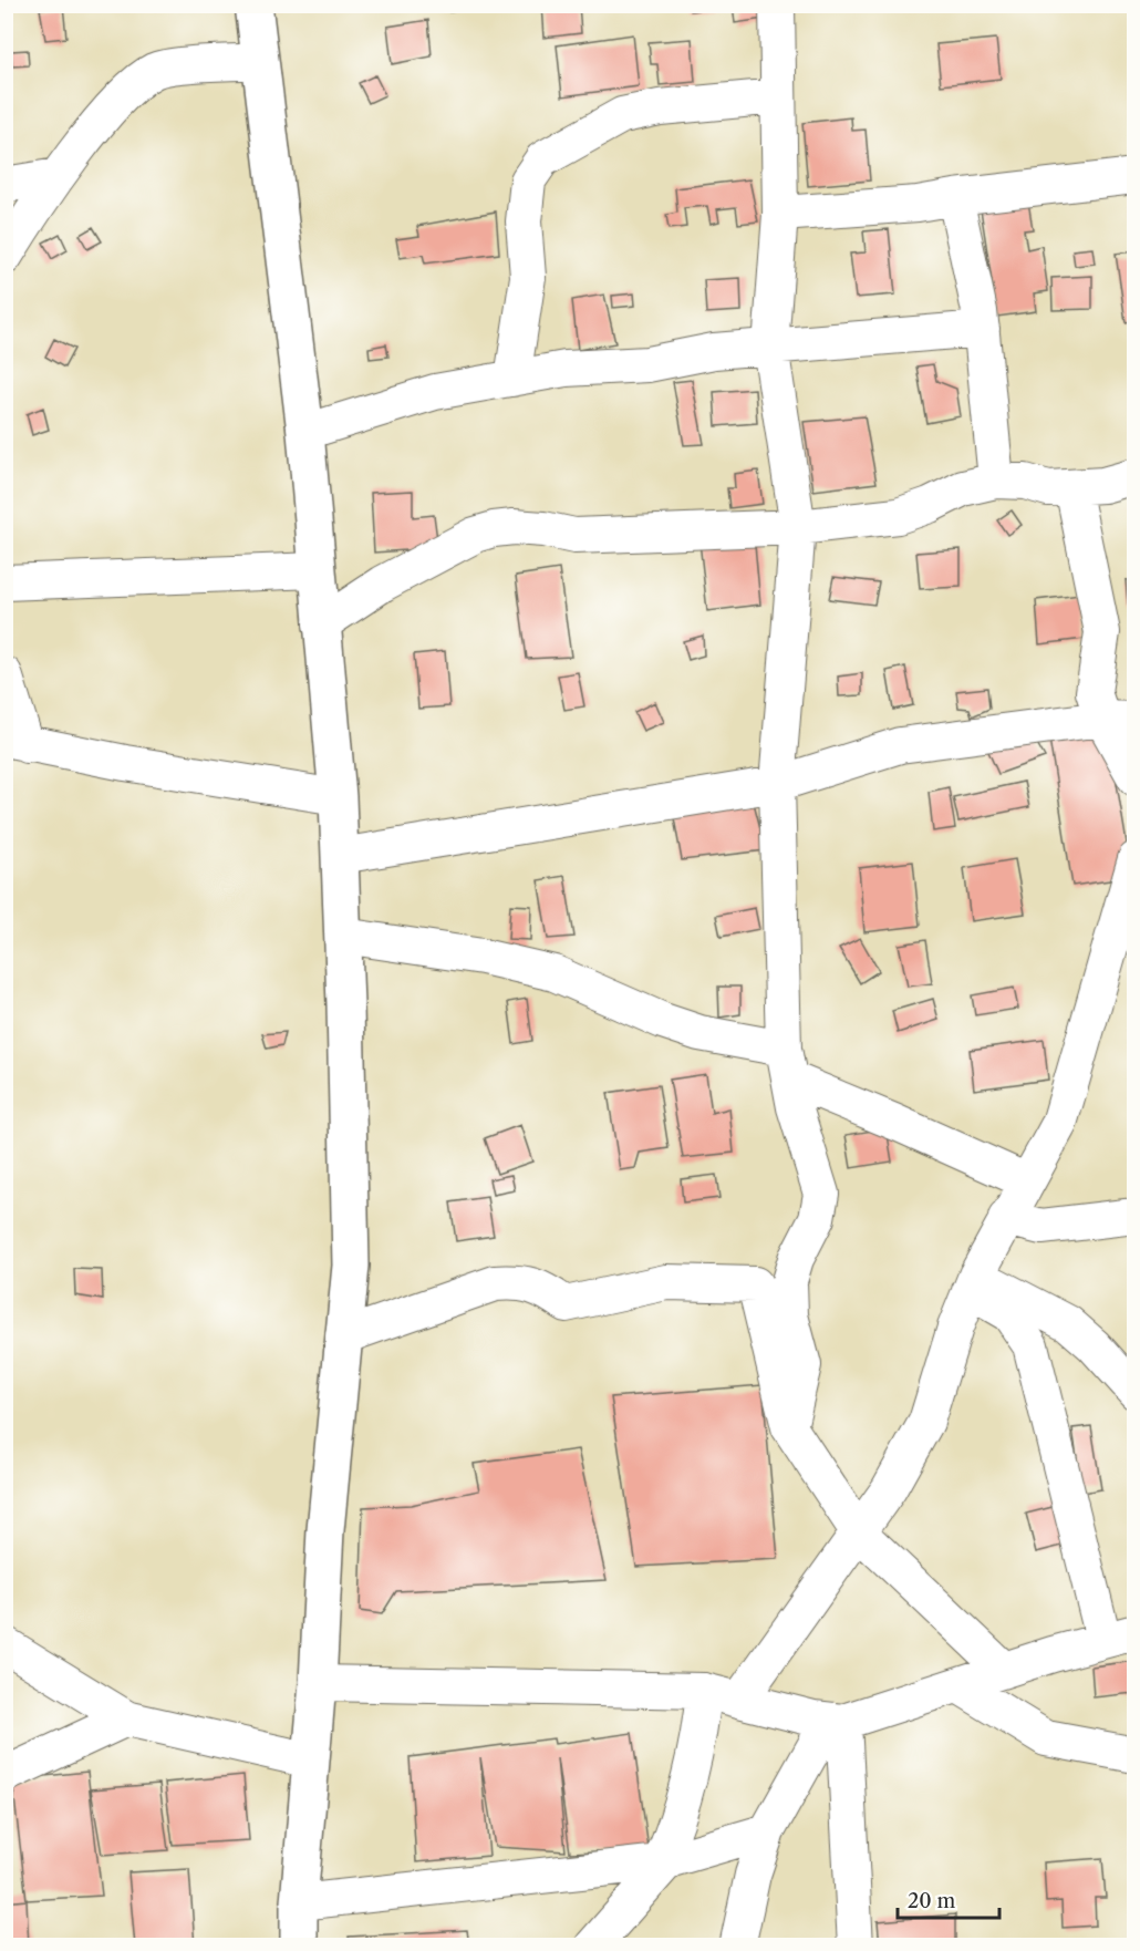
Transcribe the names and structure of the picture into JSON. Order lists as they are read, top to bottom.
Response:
{
  "scale_bar": "20 m"
}
